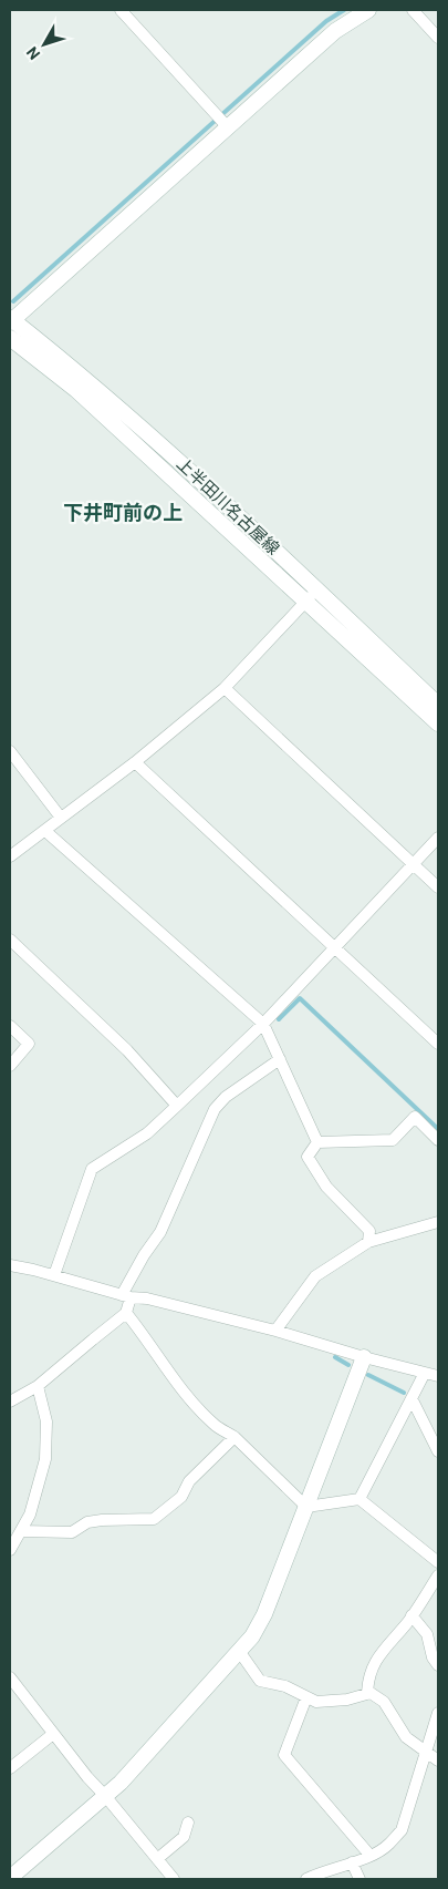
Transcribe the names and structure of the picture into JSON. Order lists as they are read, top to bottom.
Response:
{
  "streets": {
    "main road": ["上半田川名古屋線"]
  },
  "districts": ["下井町前の上"],
  "north": "bottom left"
}
